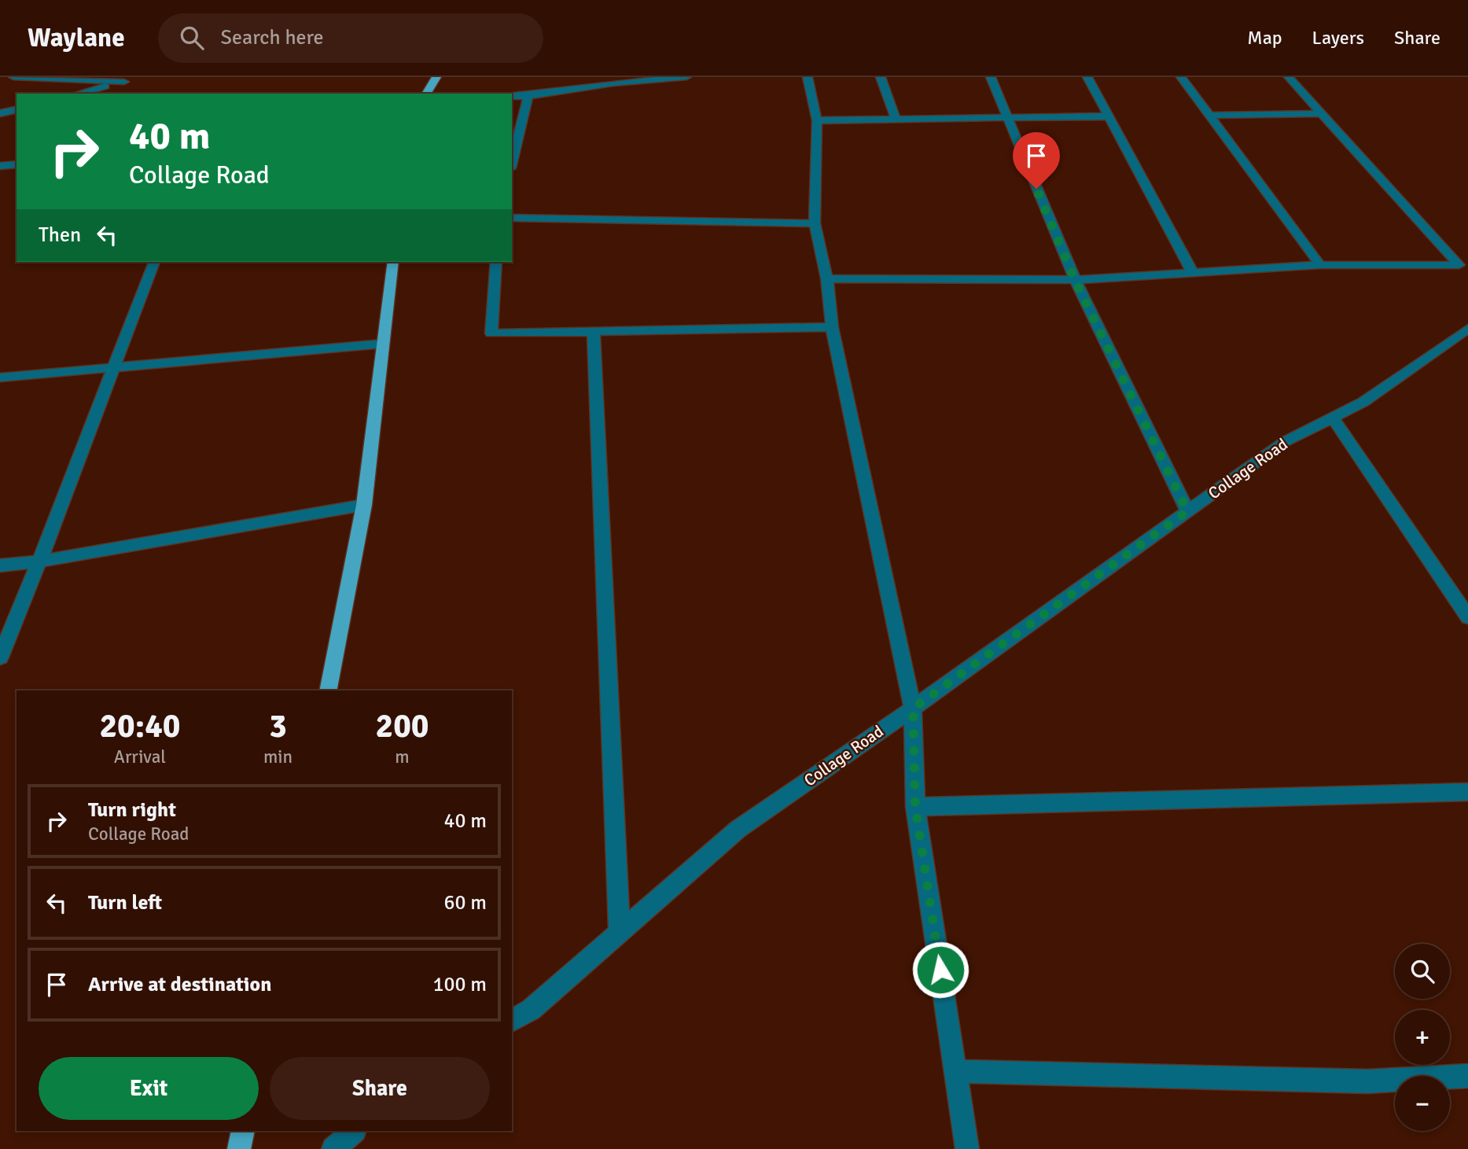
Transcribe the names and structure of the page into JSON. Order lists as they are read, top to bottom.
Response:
{
  "streets": {
    "street": ["Collage Road"]
  },
  "page": {
    "header": "Waylane",
    "search": "Search here",
    "nav": ["Map", "Layers", "Share"],
    "turn": ["40 m", "Collage Road"],
    "then": "Then",
    "eta": [
      "20:40",
      "Arrival",
      "3",
      "min",
      "200",
      "m"
    ],
    "list": [
      {
        "name": "Turn right",
        "note": "Collage Road",
        "value": "40 m"
      },
      {
        "name": "Turn left",
        "value": "60 m"
      },
      {
        "name": "Arrive at destination",
        "value": "100 m"
      }
    ],
    "map_buttons": ["+", "−"],
    "buttons": ["Exit", "Share"]
  }
}
